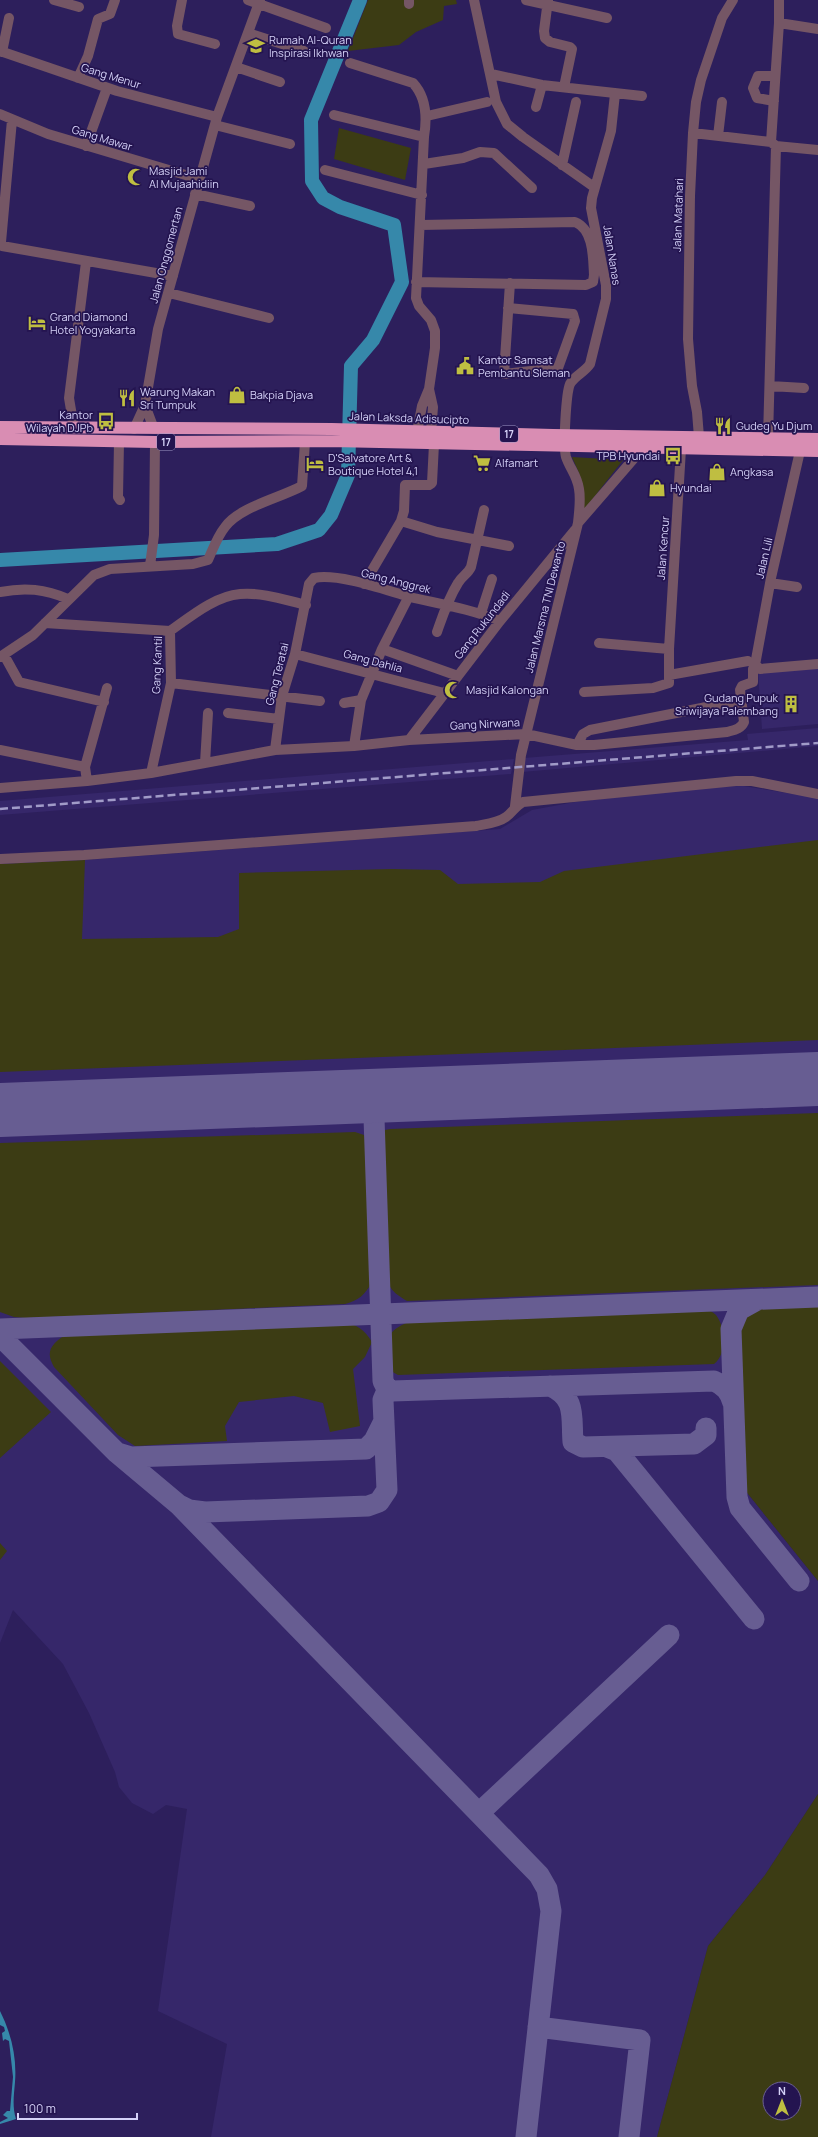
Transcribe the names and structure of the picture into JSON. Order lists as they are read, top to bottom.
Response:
{
  "streets": {
    "highway": ["Jalan Laksda Adisucipto", "17"],
    "street": [
      "Gang Menur",
      "Gang Mawar",
      "Jalan Matahari",
      "Jalan Onggomertan",
      "Jalan Nanas",
      "Jalan Kencur",
      "Jalan Lili",
      "Gang Anggrek",
      "Jalan Marsma TNI Dewanto",
      "Gang Rukundadi",
      "Gang Dahlia",
      "Gang Kantil",
      "Gang Teratai",
      "Gang Nirwana"
    ]
  },
  "crossings": [
    ["Gang Menur", "Jalan Onggomertan"],
    ["Gang Mawar", "Jalan Onggomertan"],
    ["Jalan Matahari", "Jalan Laksda Adisucipto"],
    ["Jalan Onggomertan", "Jalan Laksda Adisucipto"],
    ["Jalan Nanas", "Jalan Laksda Adisucipto"],
    ["Jalan Nanas", "Jalan Marsma TNI Dewanto"],
    ["Jalan Nanas", "Gang Rukundadi"],
    ["Jalan Laksda Adisucipto", "Jalan Kencur"],
    ["Jalan Laksda Adisucipto", "Jalan Lili"],
    ["Jalan Laksda Adisucipto", "Jalan Marsma TNI Dewanto"],
    ["Jalan Lili", "Gang Nirwana"],
    ["Gang Anggrek", "Gang Rukundadi"],
    ["Gang Anggrek", "Gang Kantil"],
    ["Gang Anggrek", "Gang Teratai"],
    ["Jalan Marsma TNI Dewanto", "Gang Rukundadi"],
    ["Jalan Marsma TNI Dewanto", "Gang Nirwana"],
    ["Gang Rukundadi", "Gang Dahlia"],
    ["Gang Rukundadi", "Gang Nirwana"],
    ["Gang Dahlia", "Gang Teratai"],
    ["Gang Kantil", "Gang Teratai"],
    ["Gang Kantil", "Gang Nirwana"],
    ["Gang Teratai", "Gang Nirwana"]
  ],
  "places": {
    "school or university": ["Rumah Al-Quran Inspirasi Ikhwan"],
    "mosque": ["Masjid Jami Al Mujaahidiin", "Masjid Kalongan"],
    "hotel": ["Grand Diamond Hotel Yogyakarta", "D'Salvatore Art & Boutique Hotel 4,1"],
    "public building": ["Kantor Samsat Pembantu Sleman"],
    "shop": ["Bakpia Djava", "Angkasa", "Hyundai"],
    "restaurant": ["Warung Makan Sri Tumpuk", "Gudeg Yu Djum"],
    "bus stop": ["Kantor Wilayah DJPb", "TPB Hyundai"],
    "supermarket": ["Alfamart"],
    "building": ["Gudang Pupuk Sriwijaya Palembang"]
  },
  "scale_bar": "100 m",
  "north": "top"
}
